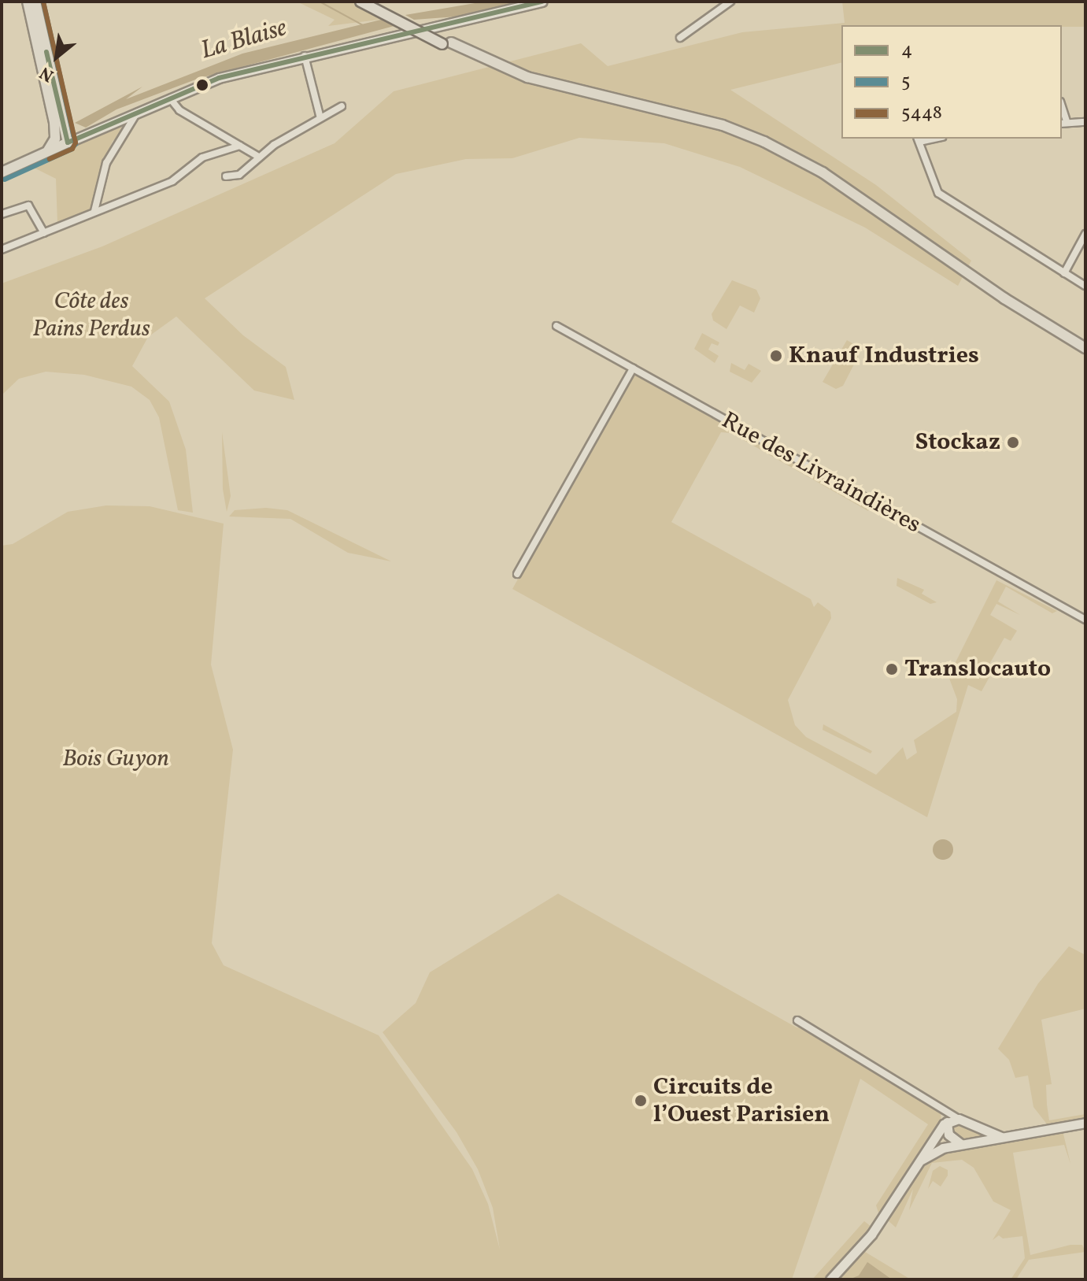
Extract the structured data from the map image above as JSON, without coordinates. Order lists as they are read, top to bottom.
{
  "streets": {
    "street": ["Rue des Livraindières"]
  },
  "water": ["La Blaise"],
  "parks": ["Côte des Pains Perdus", "Bois Guyon"],
  "places": [
    "Knauf Industries",
    "Stockaz",
    "Translocauto",
    "Circuits de l’Ouest Parisien"
  ],
  "lines": ["transit line 4", "transit line 5", "transit line 5448"],
  "legend": ["4", "5", "5448"],
  "north": "bottom left"
}
